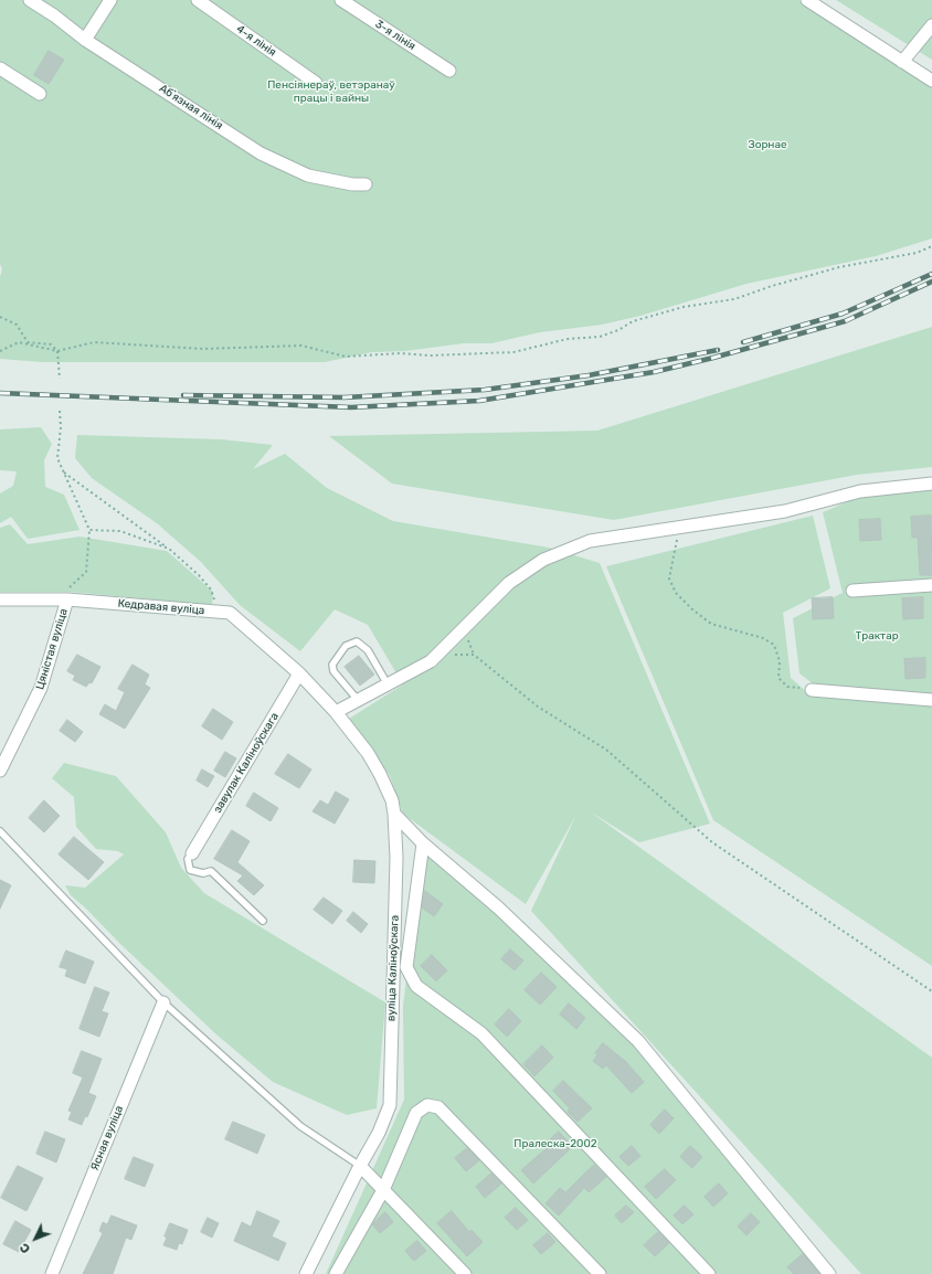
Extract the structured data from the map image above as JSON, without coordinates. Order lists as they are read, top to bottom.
{
  "streets": {
    "street": [
      "3-я лінія",
      "4-я лінія",
      "Абʼязная лінія",
      "Кедравая вуліца",
      "Цяністая вуліца",
      "завулак Каліноўскага",
      "вуліца Каліноўскага",
      "Ясная вуліца"
    ]
  },
  "crossings": [
    ["Кедравая вуліца", "Цяністая вуліца"],
    ["Кедравая вуліца", "завулак Каліноўскага"],
    ["Кедравая вуліца", "вуліца Каліноўскага"],
    ["завулак Каліноўскага", "вуліца Каліноўскага"]
  ],
  "parks": [
    "Пенсіянераў, ветэранаў працы і вайны",
    "Зорнае",
    "Трактар",
    "Пралеска-2002"
  ],
  "north": "bottom left"
}
